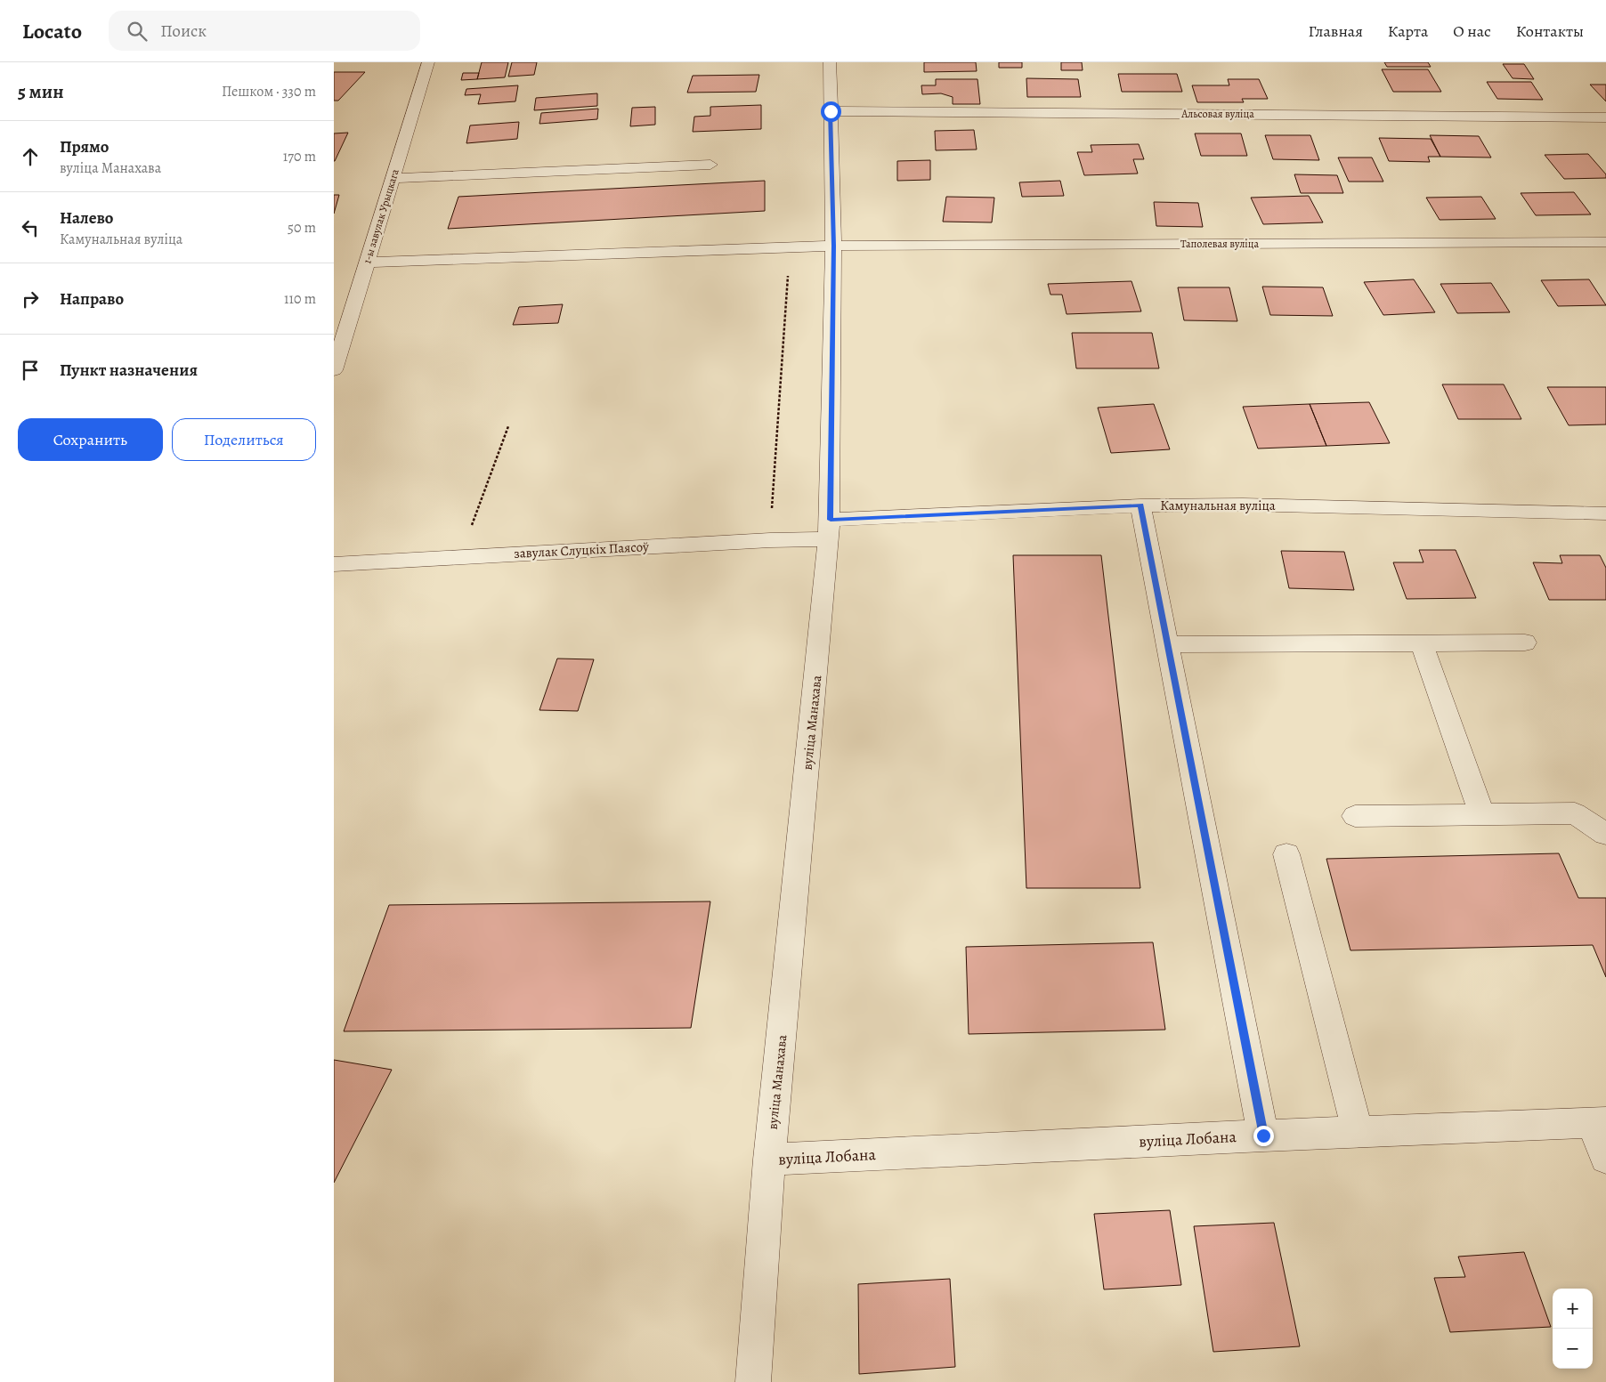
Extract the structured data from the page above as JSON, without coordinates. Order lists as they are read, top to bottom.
{
  "streets": {
    "street": [
      "Альсовая вуліца",
      "1-ы завулак Урыцкага",
      "Таполевая вуліца",
      "Камунальная вуліца",
      "завулак Слуцкіх Паясоў",
      "вуліца Манахава",
      "вуліца Лобана"
    ]
  },
  "crossings": [
    ["Альсовая вуліца", "вуліца Манахава"],
    ["1-ы завулак Урыцкага", "Таполевая вуліца"],
    ["Таполевая вуліца", "вуліца Манахава"],
    ["Камунальная вуліца", "завулак Слуцкіх Паясоў"],
    ["Камунальная вуліца", "вуліца Манахава"],
    ["завулак Слуцкіх Паясоў", "вуліца Манахава"],
    ["вуліца Манахава", "вуліца Лобана"]
  ],
  "page": {
    "header": "Locato",
    "search": "Поиск",
    "nav": [
      "Главная",
      "Карта",
      "О нас",
      "Контакты"
    ],
    "heading": ["5 мин", "Пешком · 330 m"],
    "list": [
      ["Прямо", "вуліца Манахава", "170 m"],
      ["Налево", "Камунальная вуліца", "50 m"],
      ["Направо", "110 m"],
      "Пункт назначения"
    ],
    "buttons": ["Сохранить", "Поделиться"],
    "map_buttons": ["+", "−"]
  }
}
